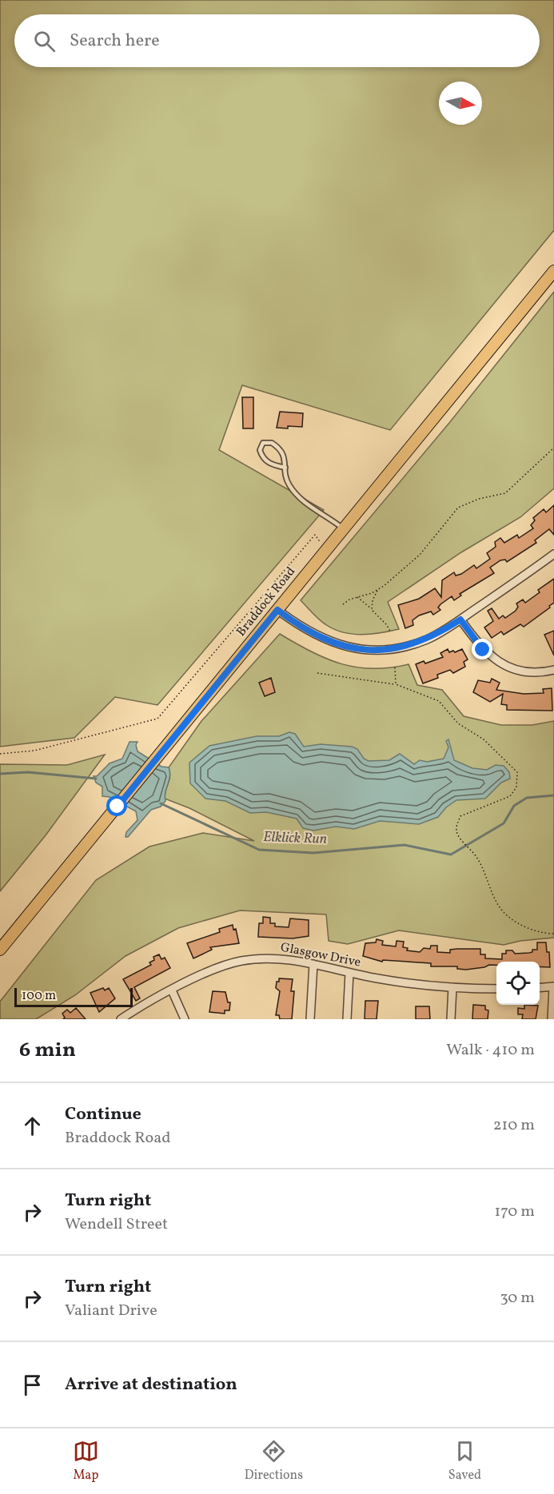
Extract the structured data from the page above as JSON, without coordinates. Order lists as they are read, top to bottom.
{
  "streets": {
    "main road": ["Braddock Road"],
    "street": ["Glasgow Drive"]
  },
  "water": ["Elklick Run"],
  "scale_bar": "100 m",
  "north": "right",
  "page": {
    "search": "Search here",
    "scale": "100 m",
    "heading": ["6 min", "Walk · 410 m"],
    "list": [
      ["Continue", "Braddock Road", "210 m"],
      ["Turn right", "Wendell Street", "170 m"],
      ["Turn right", "Valiant Drive", "30 m"],
      "Arrive at destination"
    ],
    "nav": ["Map", "Directions", "Saved"]
  }
}
